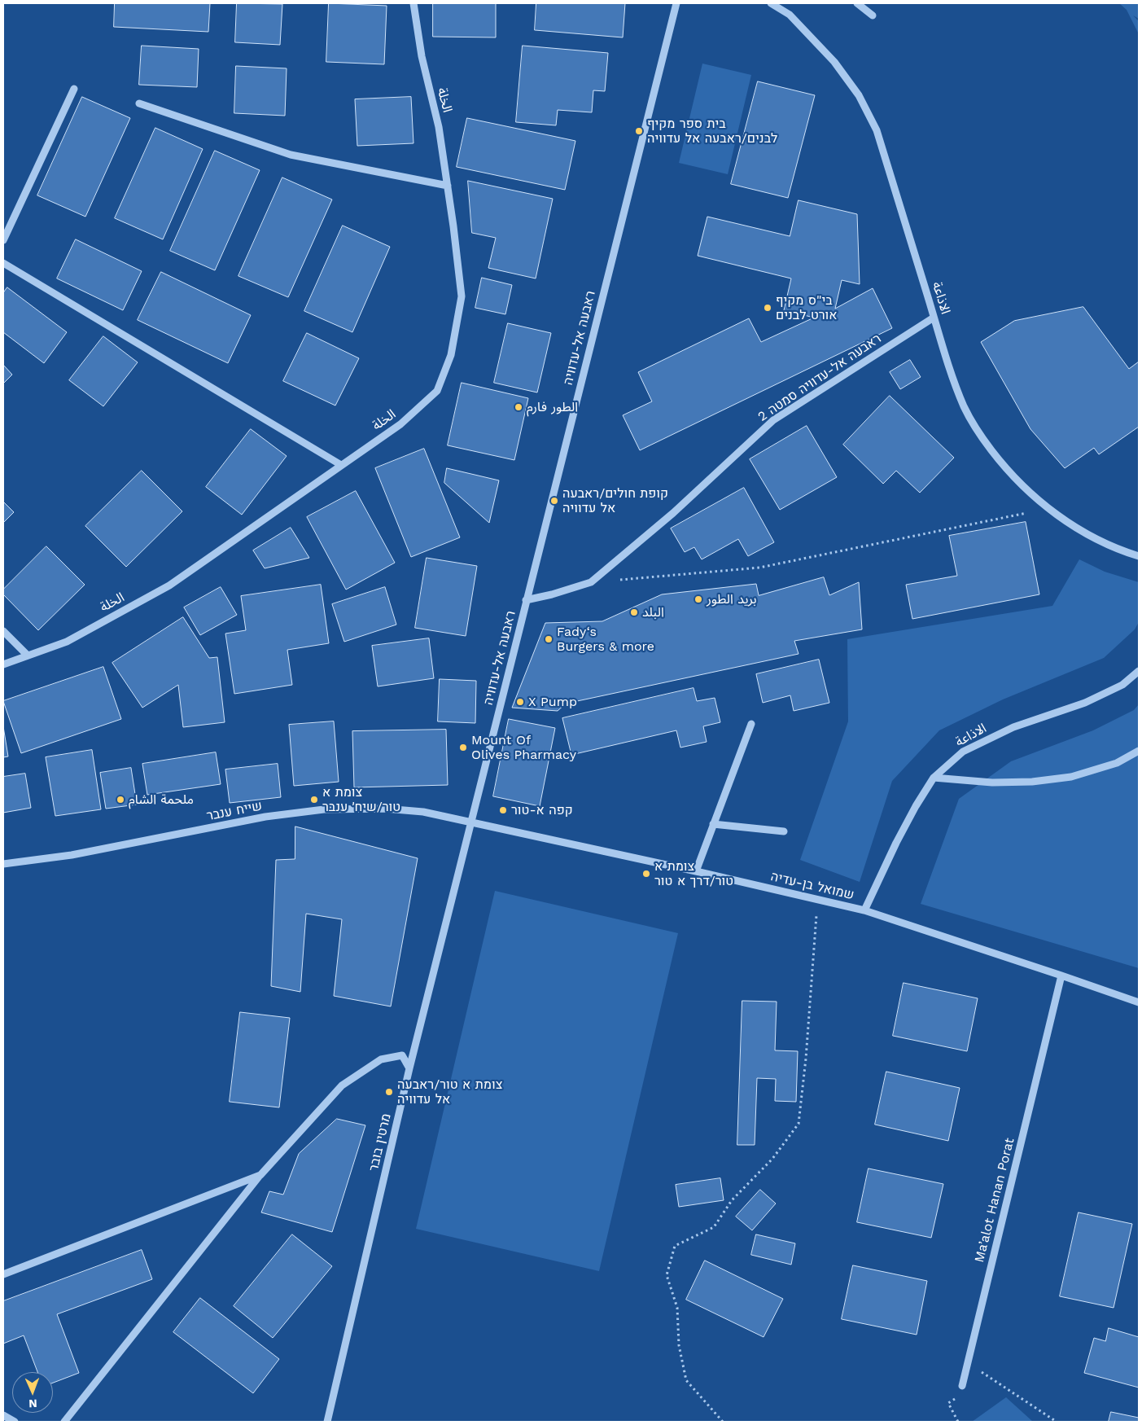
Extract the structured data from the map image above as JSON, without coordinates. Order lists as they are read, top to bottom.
{
  "streets": {
    "street": [
      "الخلة",
      "الاذاعة",
      "ראבעה אל-עדוויה",
      "ראבעה אל-עדוויה סמטה 2",
      "שייח ענבר",
      "שמואל בן-עדיה",
      "מרטין בובר",
      "Ma’alot Hanan Porat"
    ]
  },
  "crossings": [
    ["الاذاعة", "ראבעה אל-עדוויה סמטה 2"],
    ["الاذاعة", "שמואל בן-עדיה"],
    ["ראבעה אל-עדוויה", "ראבעה אל-עדוויה סמטה 2"],
    ["ראבעה אל-עדוויה", "שייח ענבר"],
    ["ראבעה אל-עדוויה", "שמואל בן-עדיה"],
    ["ראבעה אל-עדוויה", "מרטין בובר"],
    ["שייח ענבר", "שמואל בן-עדיה"],
    ["שייח ענבר", "מרטין בובר"],
    ["שמואל בן-עדיה", "מרטין בובר"],
    ["שמואל בן-עדיה", "Ma’alot Hanan Porat"]
  ],
  "places": [
    "בית ספר מקיף לבנים/ראבעה אל עדוויה",
    "בי\"ס מקיף אורט לבנים",
    "الطور فارم",
    "קופת חולים/ראבעה אל עדוויה",
    "بريد الطور",
    "البلد",
    "Fady‘s Burgers & more",
    "X Pump",
    "Mount Of Olives Pharmacy",
    "ملحمة الشام",
    "צומת א טור/שיח׳ ענבר",
    "קפה א-טור",
    "צומת א טור/דרך א טור",
    "צומת א טור/ראבעה אל עדוויה"
  ],
  "north": "bottom"
}
